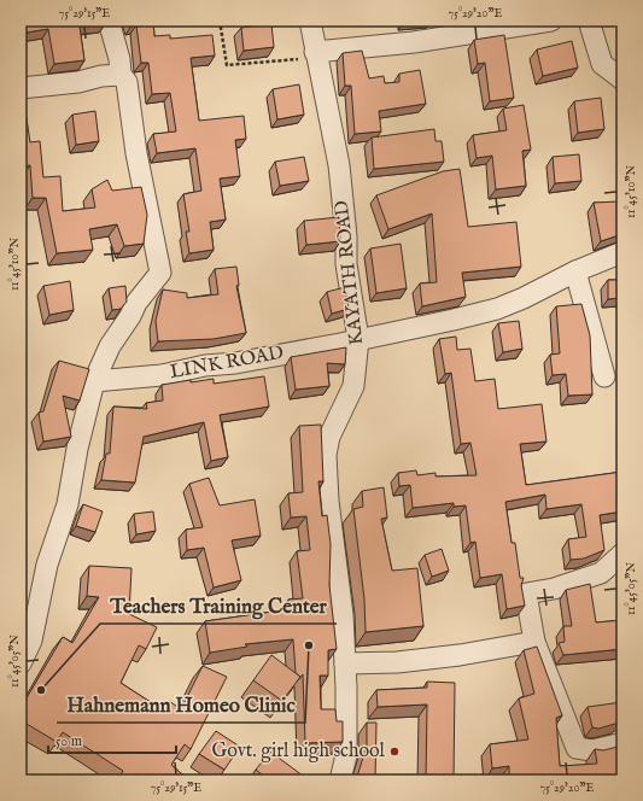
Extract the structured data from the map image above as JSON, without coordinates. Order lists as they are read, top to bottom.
{
  "streets": {
    "street": ["KAYATH ROAD", "LINK ROAD"]
  },
  "crossings": [
    ["KAYATH ROAD", "LINK ROAD"]
  ],
  "places": ["Hahnemann Homeo Clinic", "Teachers Training Center", "Govt. girl high school"],
  "scale_bar": "50 m",
  "coordinates": [
    "75°29'15\"E",
    "75°29'20\"E",
    "11°45'10\"N",
    "11°45'05\"N"
  ]
}
